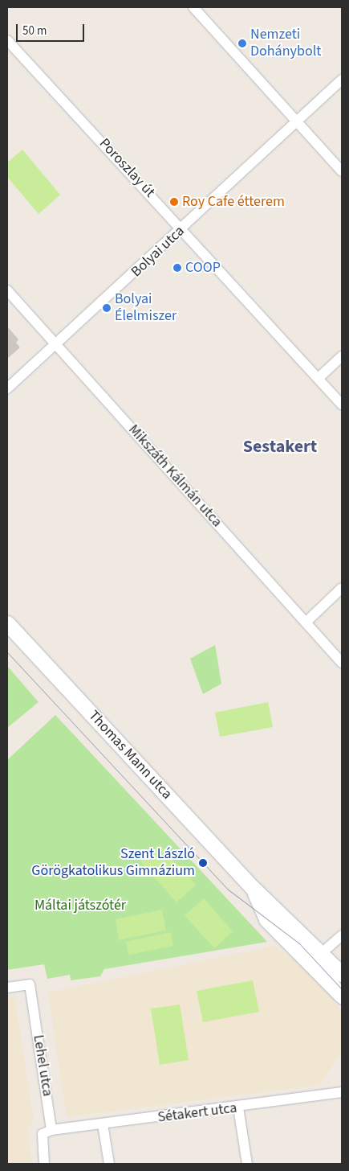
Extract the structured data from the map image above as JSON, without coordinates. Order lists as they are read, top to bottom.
{
  "streets": {
    "street": [
      "Poroszlay út",
      "Bolyai utca",
      "Mikszáth Kálmán utca",
      "Thomas Mann utca",
      "Lehel utca",
      "Sétakert utca"
    ]
  },
  "crossings": [
    ["Poroszlay út", "Bolyai utca"],
    ["Bolyai utca", "Mikszáth Kálmán utca"],
    ["Lehel utca", "Sétakert utca"]
  ],
  "districts": ["Sestakert"],
  "parks": ["Máltai játszótér"],
  "places": [
    "Nemzeti Dohánybolt",
    "Roy Cafe étterem",
    "COOP",
    "Bolyai Élelmiszer",
    "Szent László Görögkatolikus Gimnázium"
  ],
  "scale_bar": "50 m"
}
